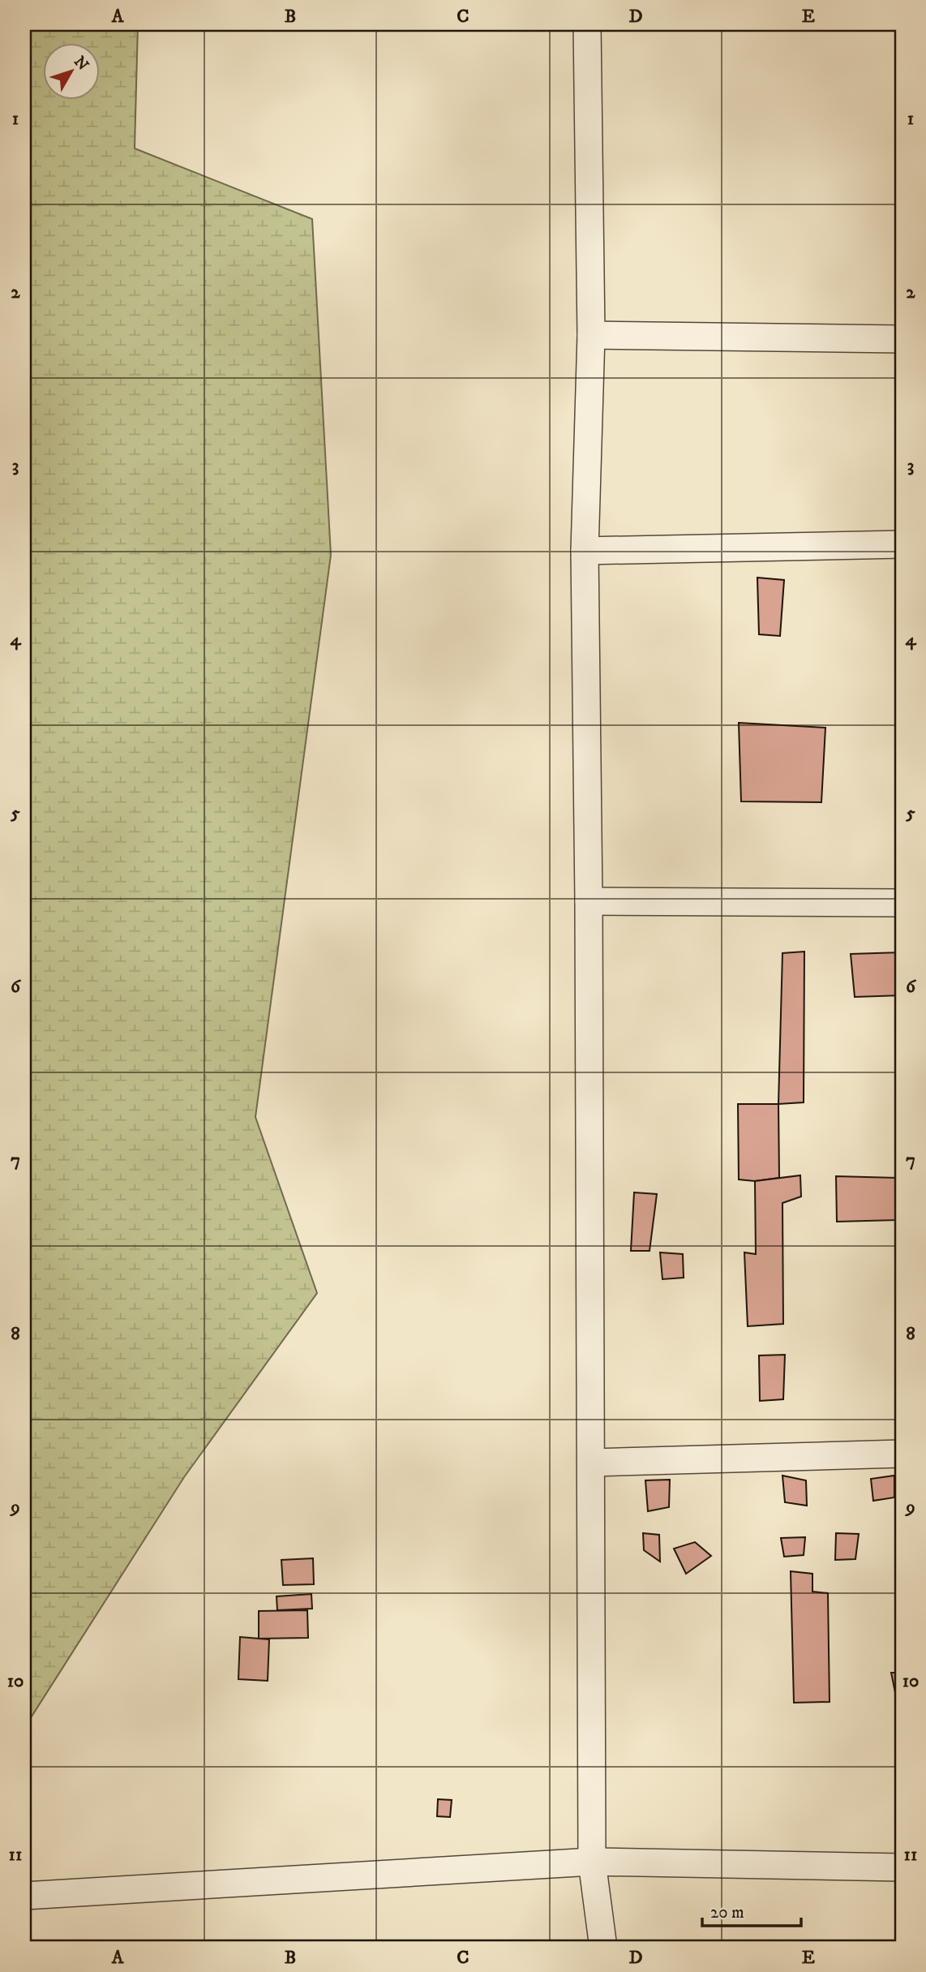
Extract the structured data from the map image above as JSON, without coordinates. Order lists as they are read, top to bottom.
{
  "scale_bar": "20 m",
  "north": "top right",
  "grid": {
    "columns": [
      "A",
      "B",
      "C",
      "D",
      "E"
    ],
    "rows": [
      "1",
      "2",
      "3",
      "4",
      "5",
      "6",
      "7",
      "8",
      "9",
      "10",
      "11"
    ]
  }
}
